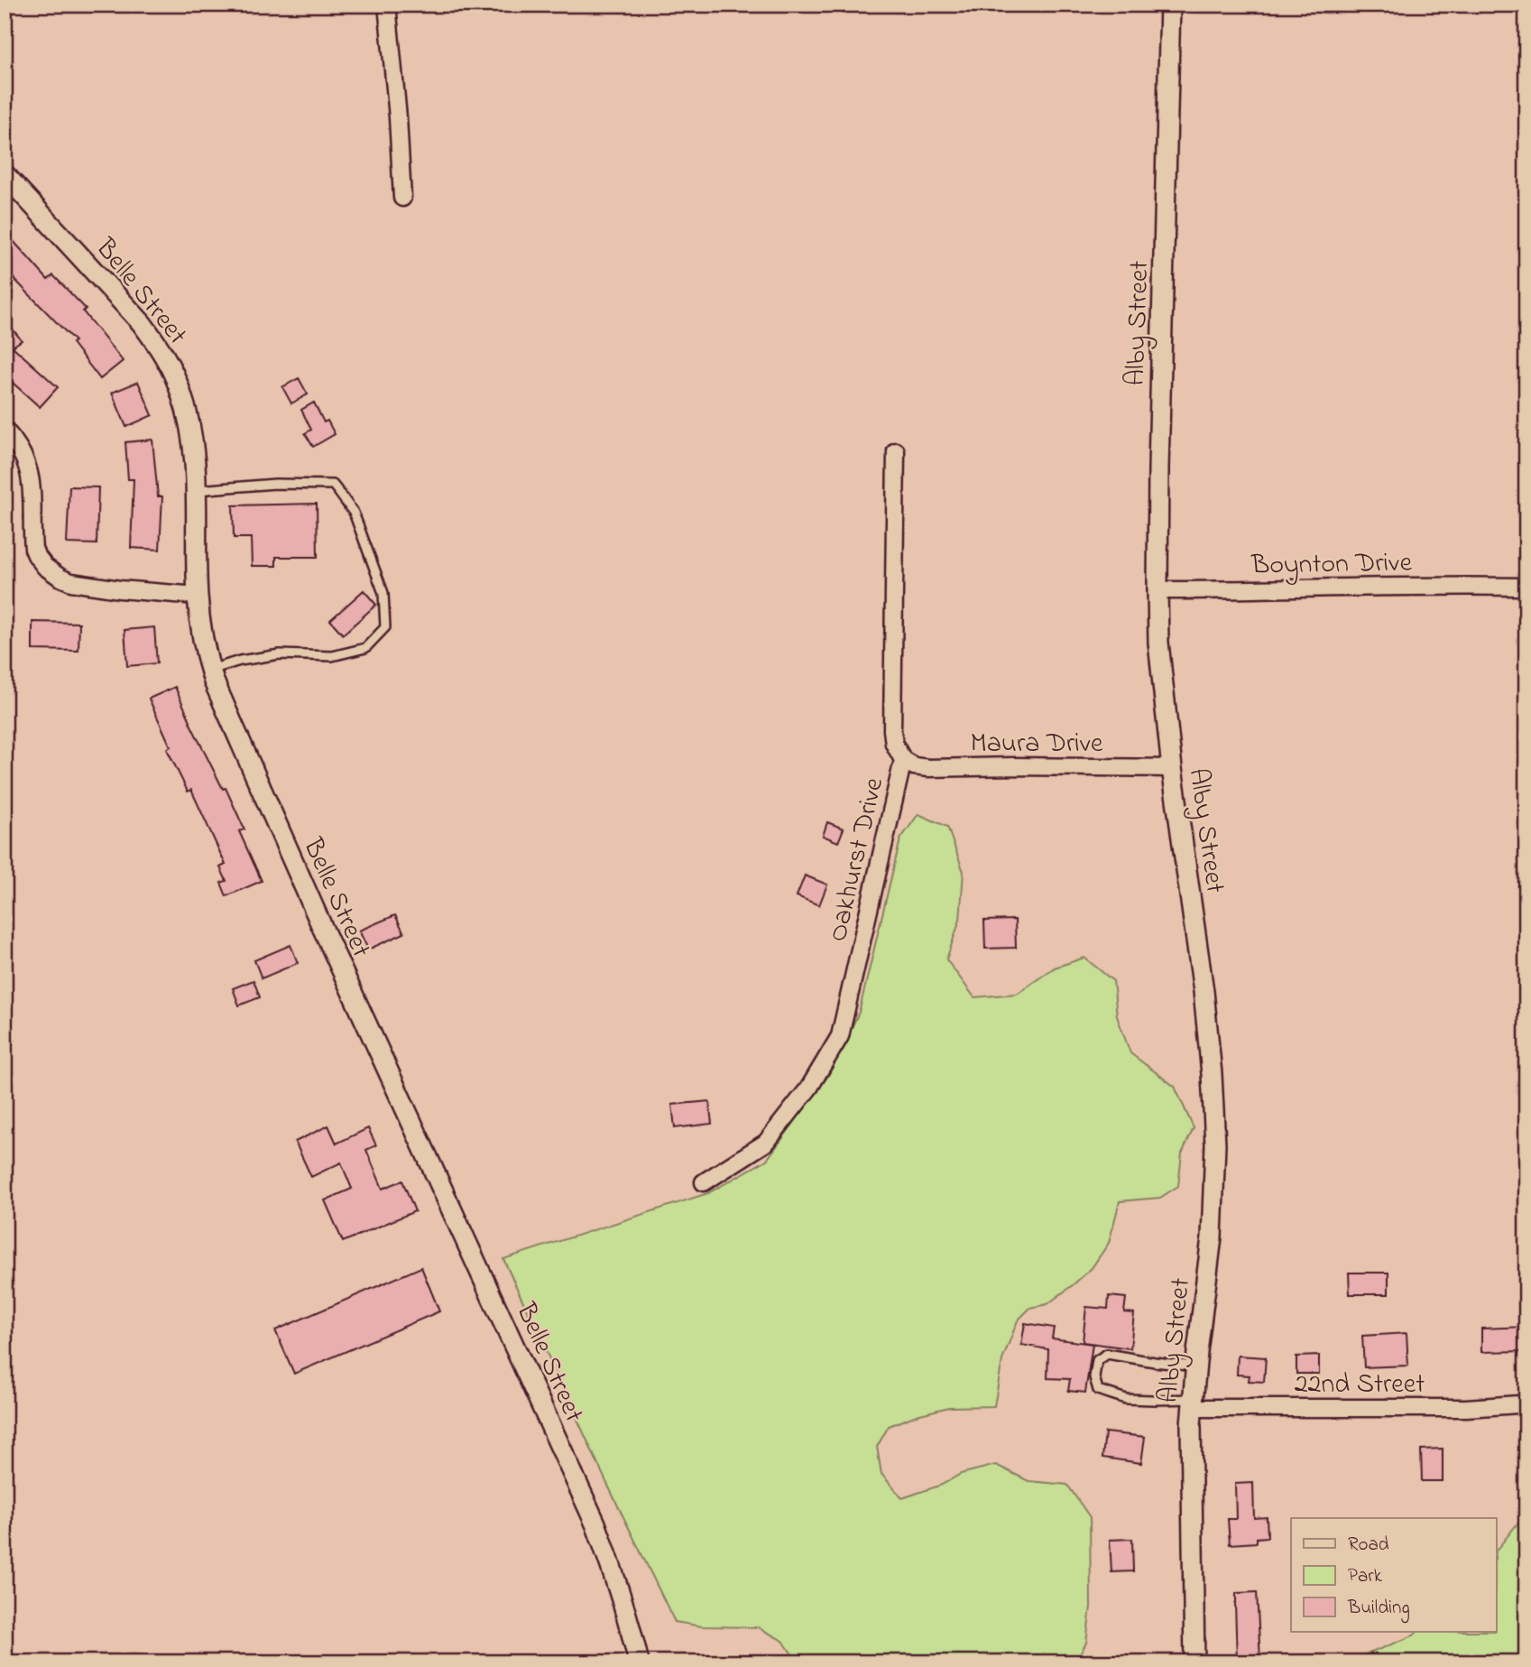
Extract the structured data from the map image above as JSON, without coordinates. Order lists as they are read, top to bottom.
{
  "streets": {
    "street": [
      "Belle Street",
      "Alby Street",
      "Boynton Drive",
      "Maura Drive",
      "Oakhurst Drive",
      "22nd Street"
    ]
  },
  "crossings": [
    ["Alby Street", "Boynton Drive"],
    ["Alby Street", "Maura Drive"],
    ["Alby Street", "22nd Street"],
    ["Maura Drive", "Oakhurst Drive"]
  ],
  "legend": ["Road", "Park", "Building"]
}
